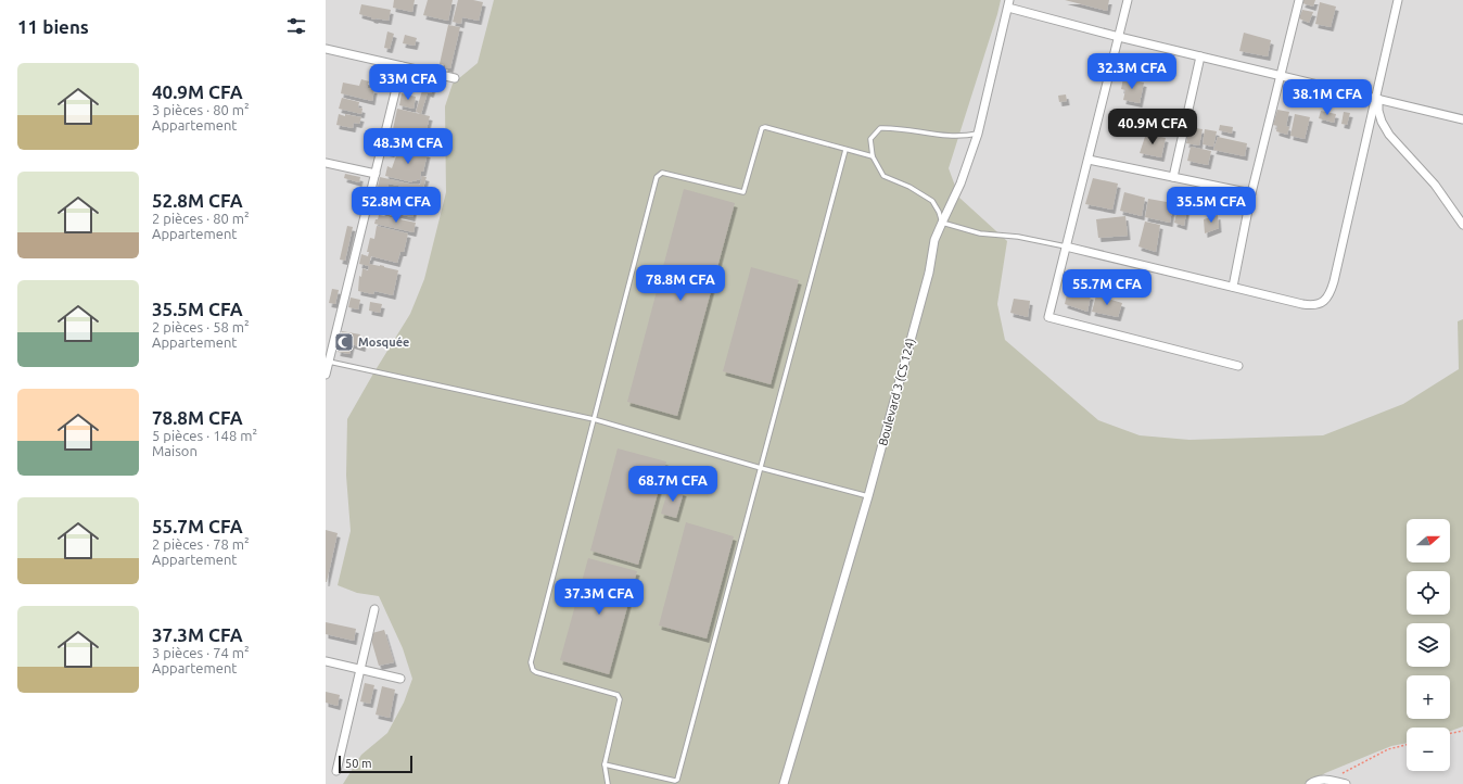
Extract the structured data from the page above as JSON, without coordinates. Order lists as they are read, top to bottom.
{
  "streets": {
    "street": ["Boulevard 3 (CS 124)"]
  },
  "places": {
    "mosque": ["Mosquée"]
  },
  "scale_bar": "50 m",
  "north": "right",
  "page": {
    "heading": "11 biens",
    "list": [
      {
        "name": "40.9M CFA",
        "note": "3 pièces · 80 m² · Appartement"
      },
      {
        "name": "52.8M CFA",
        "note": "2 pièces · 80 m² · Appartement"
      },
      {
        "name": "35.5M CFA",
        "note": "2 pièces · 58 m² · Appartement"
      },
      {
        "name": "78.8M CFA",
        "note": "5 pièces · 148 m² · Maison"
      },
      {
        "name": "55.7M CFA",
        "note": "2 pièces · 78 m² · Appartement"
      },
      {
        "name": "37.3M CFA",
        "note": "3 pièces · 74 m² · Appartement"
      }
    ],
    "price": [
      "32.3M CFA",
      "33M CFA",
      "38.1M CFA",
      "40.9M CFA",
      "48.3M CFA",
      "52.8M CFA",
      "35.5M CFA",
      "78.8M CFA",
      "55.7M CFA",
      "68.7M CFA",
      "37.3M CFA"
    ],
    "map_buttons": ["+", "−"],
    "scale": "50 m"
  }
}
